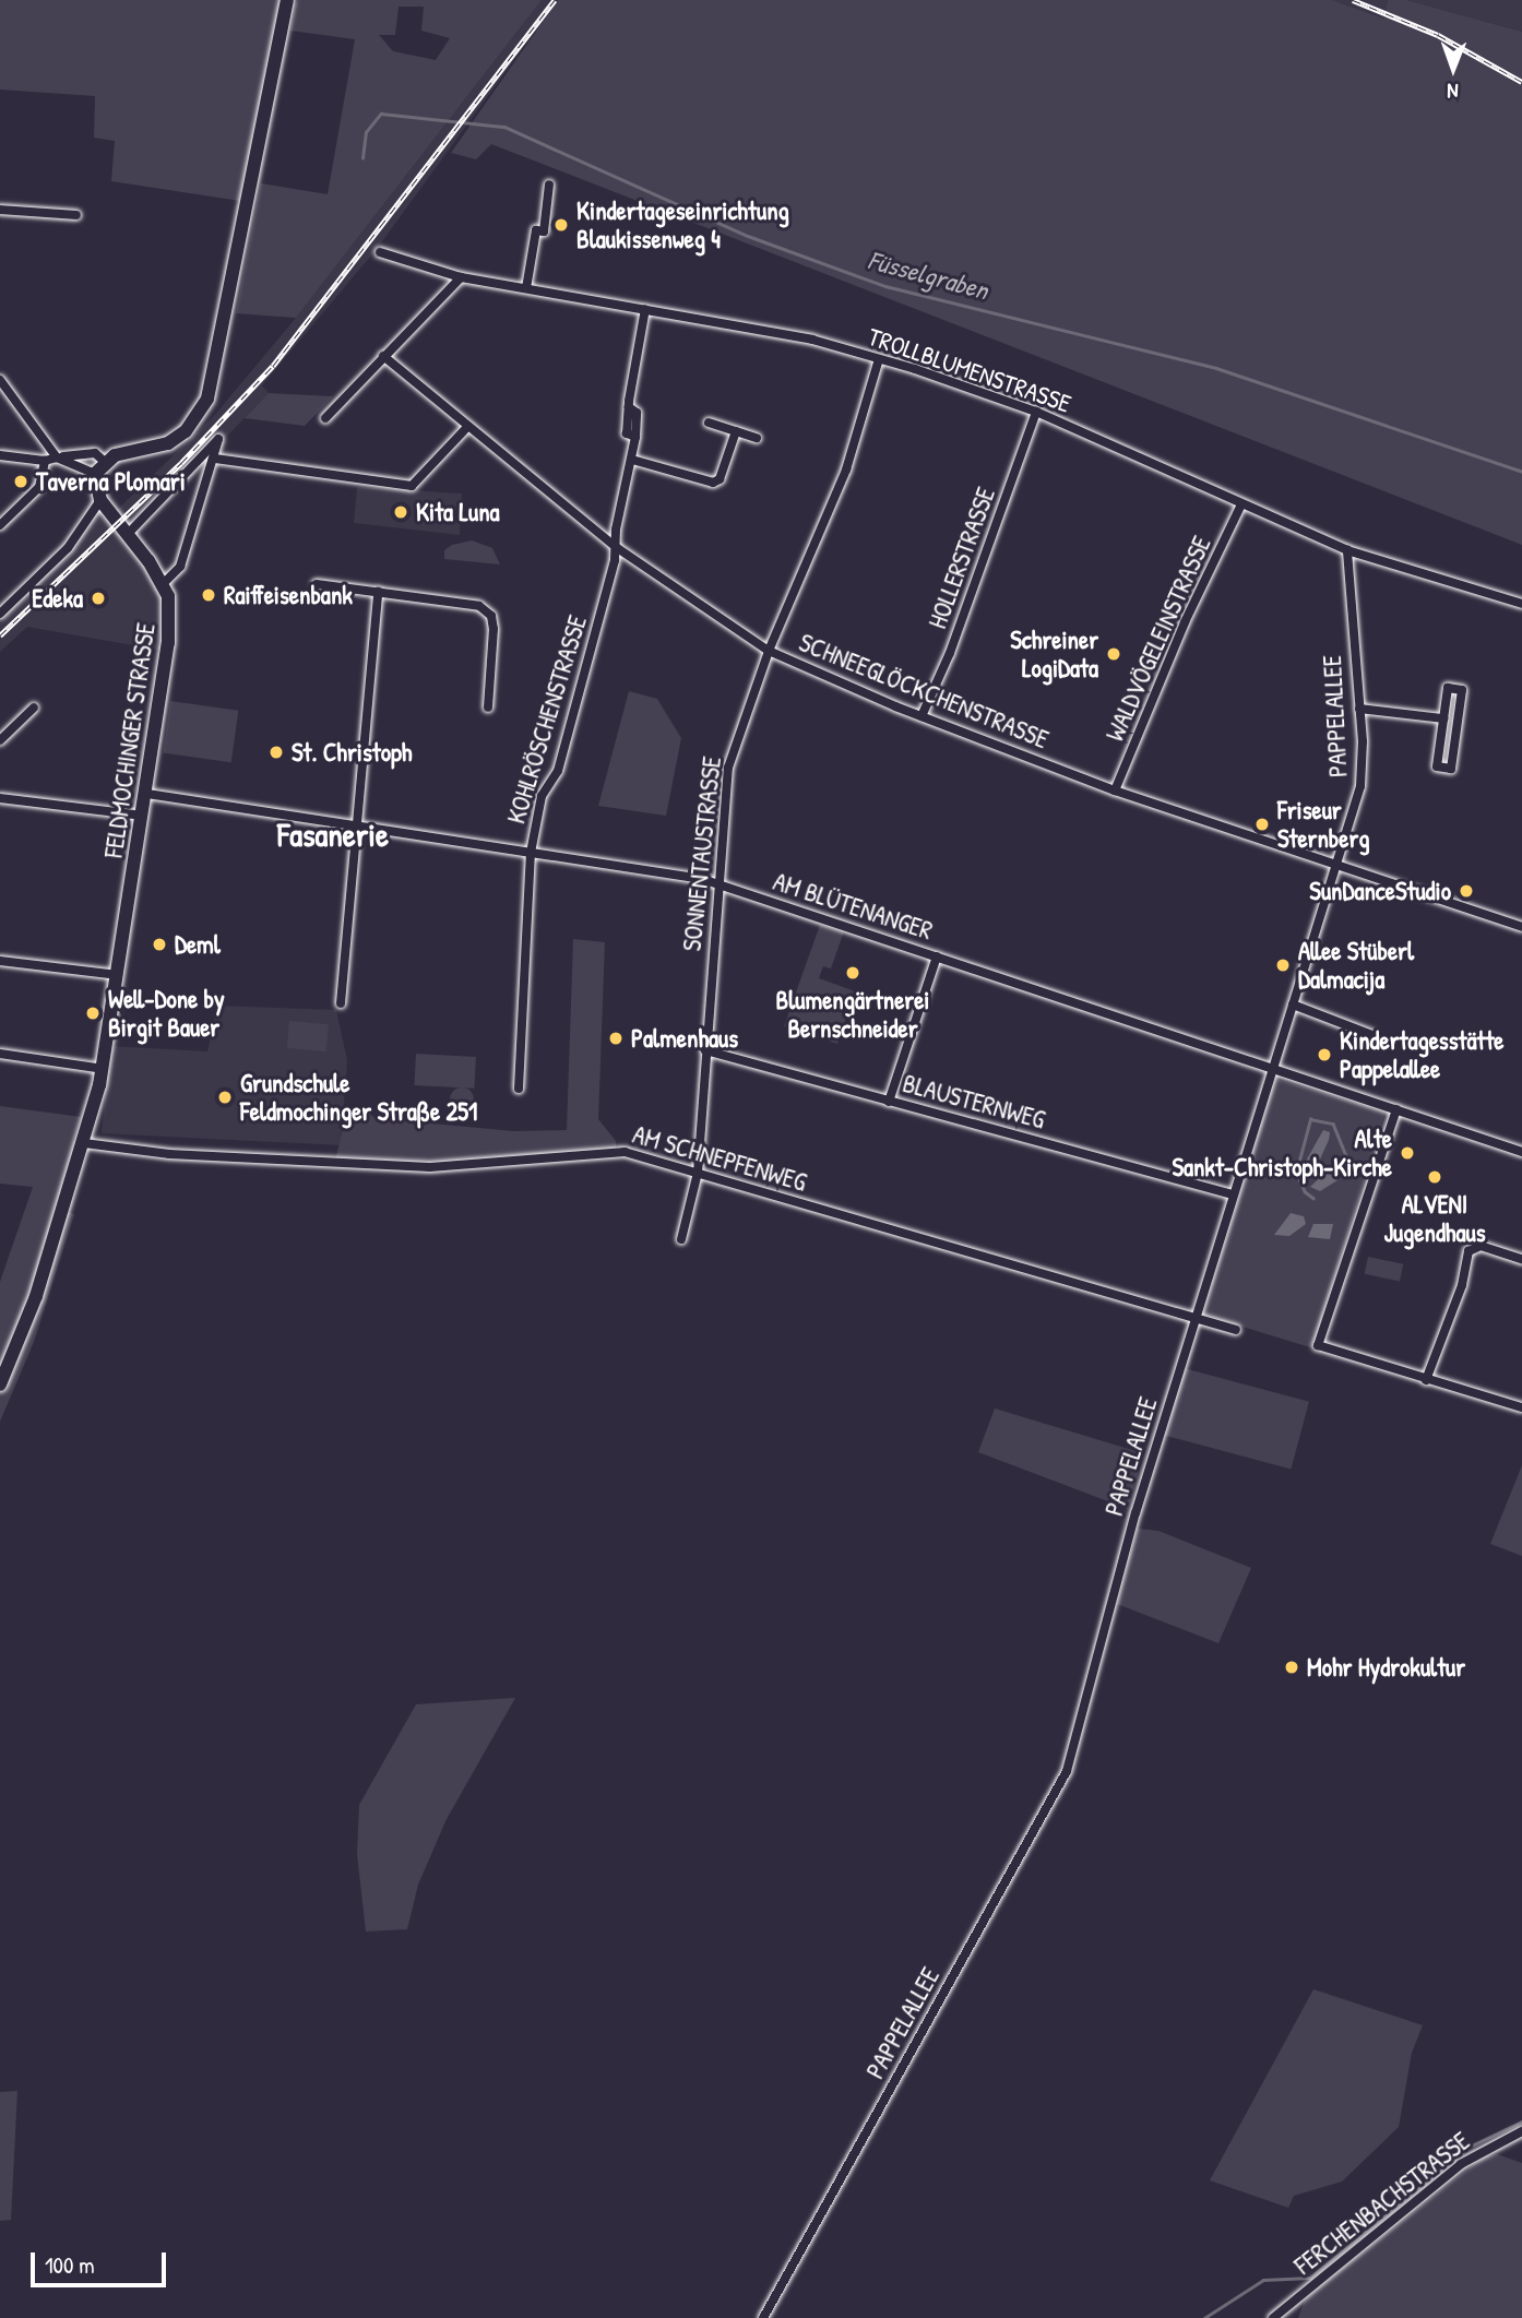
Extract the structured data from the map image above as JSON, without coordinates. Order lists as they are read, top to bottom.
{
  "streets": {
    "main road": ["FELDMOCHINGER STRASSE"],
    "street": [
      "TROLLBLUMENSTRASSE",
      "HOLLERSTRASSE",
      "WALDVÖGELEINSTRASSE",
      "SCHNEEGLÖCKCHENSTRASSE",
      "PAPPELALLEE",
      "KOHLRÖSCHENSTRASSE",
      "SONNENTAUSTRASSE",
      "AM BLÜTENANGER",
      "BLAUSTERNWEG",
      "AM SCHNEPFENWEG",
      "FERCHENBACHSTRASSE"
    ]
  },
  "crossings": [
    ["TROLLBLUMENSTRASSE", "HOLLERSTRASSE"],
    ["TROLLBLUMENSTRASSE", "WALDVÖGELEINSTRASSE"],
    ["TROLLBLUMENSTRASSE", "PAPPELALLEE"],
    ["TROLLBLUMENSTRASSE", "KOHLRÖSCHENSTRASSE"],
    ["TROLLBLUMENSTRASSE", "SONNENTAUSTRASSE"],
    ["HOLLERSTRASSE", "SCHNEEGLÖCKCHENSTRASSE"],
    ["WALDVÖGELEINSTRASSE", "SCHNEEGLÖCKCHENSTRASSE"],
    ["SCHNEEGLÖCKCHENSTRASSE", "PAPPELALLEE"],
    ["SCHNEEGLÖCKCHENSTRASSE", "KOHLRÖSCHENSTRASSE"],
    ["SCHNEEGLÖCKCHENSTRASSE", "SONNENTAUSTRASSE"],
    ["PAPPELALLEE", "AM BLÜTENANGER"],
    ["PAPPELALLEE", "BLAUSTERNWEG"],
    ["PAPPELALLEE", "AM SCHNEPFENWEG"],
    ["KOHLRÖSCHENSTRASSE", "AM BLÜTENANGER"],
    ["FELDMOCHINGER STRASSE", "AM BLÜTENANGER"],
    ["FELDMOCHINGER STRASSE", "AM SCHNEPFENWEG"],
    ["SONNENTAUSTRASSE", "AM BLÜTENANGER"],
    ["SONNENTAUSTRASSE", "BLAUSTERNWEG"],
    ["SONNENTAUSTRASSE", "AM SCHNEPFENWEG"]
  ],
  "districts": ["Fasanerie"],
  "water": ["Füsselgraben"],
  "places": [
    "Kindertageseinrichtung Blaukissenweg 4",
    "Taverna Plomari",
    "Kita Luna",
    "Raiffeisenbank",
    "Edeka",
    "Schreiner LogiData",
    "St. Christoph",
    "Friseur Sternberg",
    "SunDanceStudio",
    "Deml",
    "Allee Stüberl Dalmacija",
    "Blumengärtnerei Bernschneider",
    "Well-Done by Birgit Bauer",
    "Palmenhaus",
    "Kindertagesstätte Pappelallee",
    "Grundschule Feldmochinger Straße 251",
    "Alte Sankt-Christoph-Kirche",
    "ALVENI Jugendhaus",
    "Mohr Hydrokultur"
  ],
  "scale_bar": "100 m",
  "north": "bottom"
}
